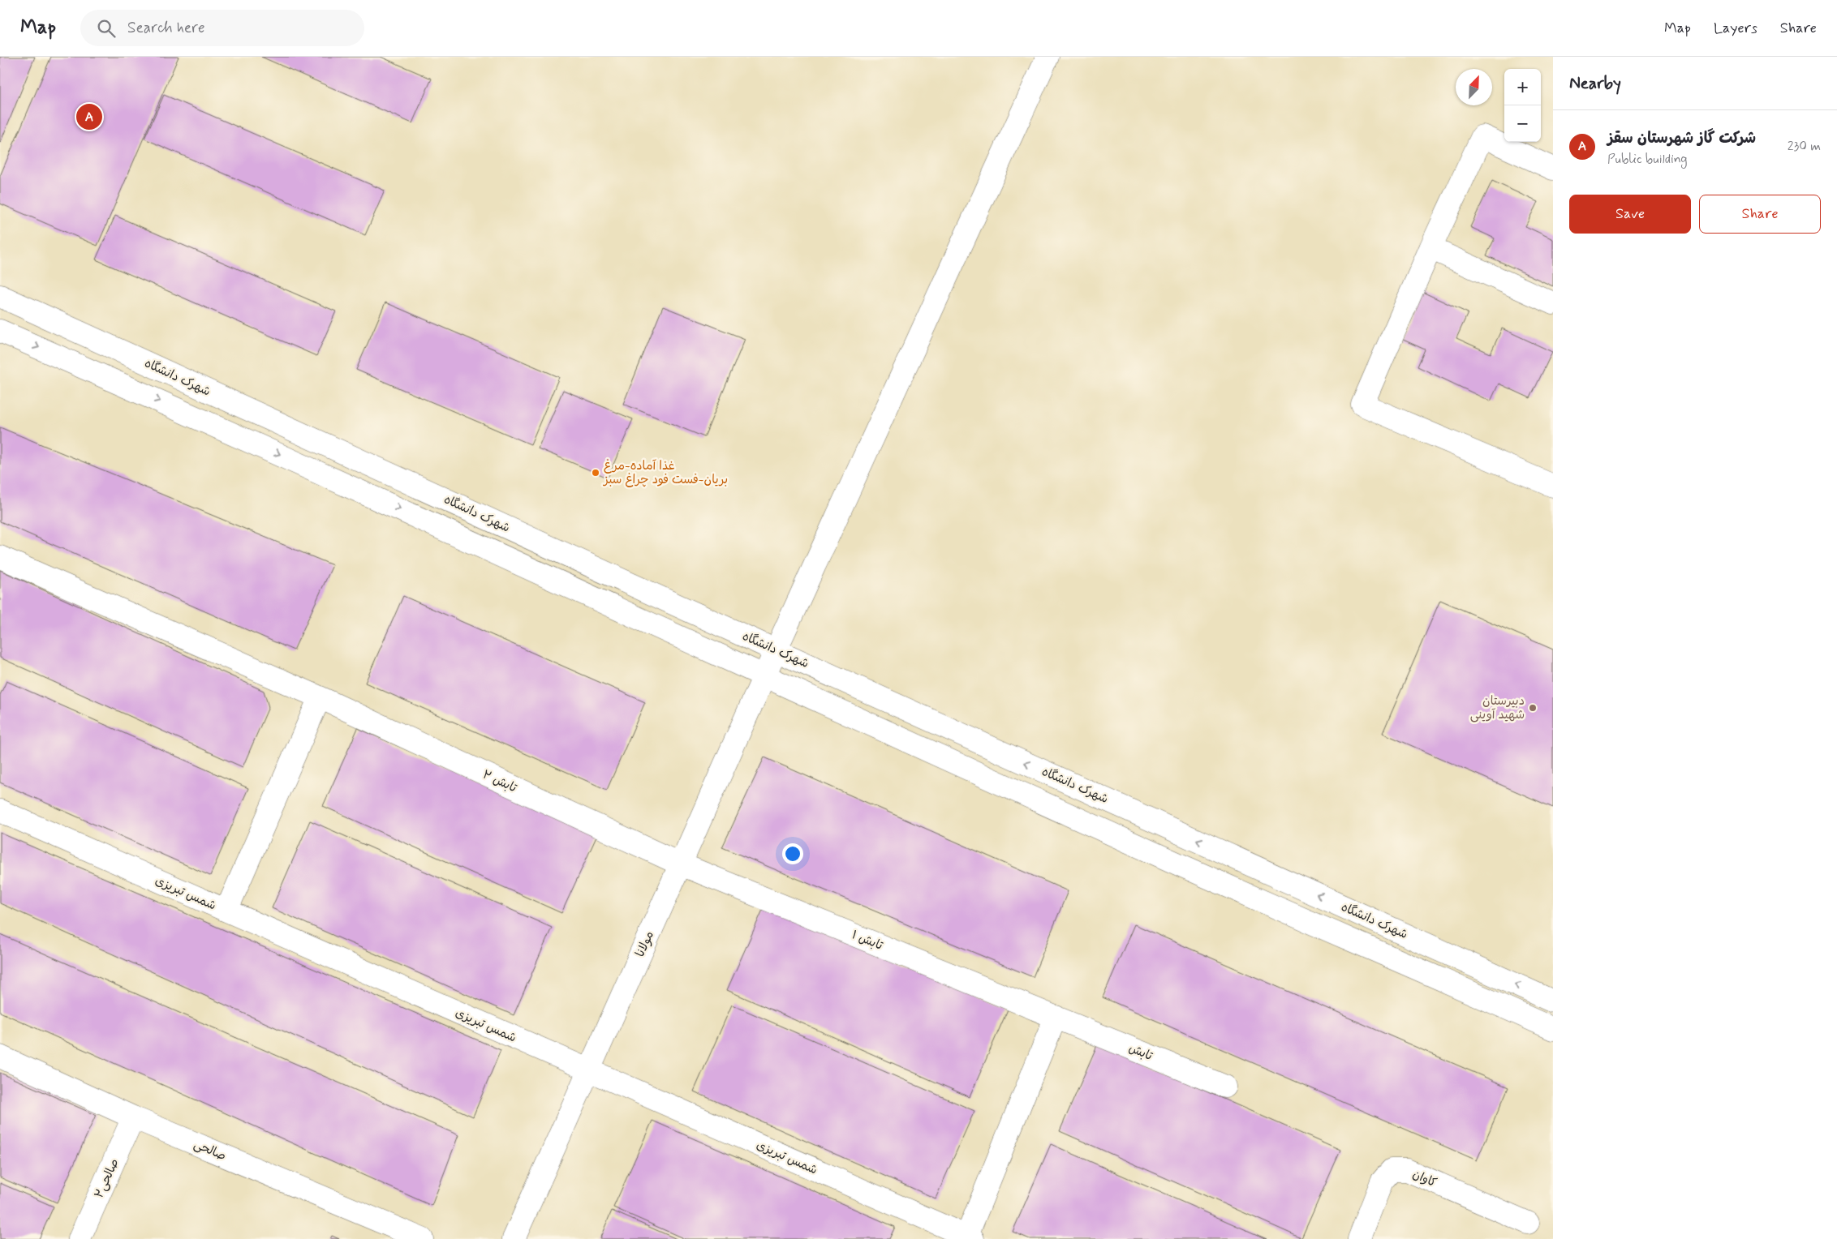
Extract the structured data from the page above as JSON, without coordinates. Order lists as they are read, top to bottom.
{
  "streets": {
    "street": [
      "شهرک دانشگاه",
      "تابش ۲",
      "شمس تبریزی",
      "تابش ۱",
      "مولانا",
      "تابش",
      "صالحی",
      "صالحی۲",
      "کاوان"
    ]
  },
  "crossings": [
    ["شهرک دانشگاه", "مولانا"],
    ["تابش ۲", "تابش ۱"],
    ["تابش ۲", "مولانا"],
    ["شمس تبریزی", "مولانا"],
    ["تابش ۱", "مولانا"],
    ["تابش ۱", "تابش"],
    ["صالحی", "صالحی۲"]
  ],
  "places": ["غذا آماده-مرغ بریان-فست فود چراغ سبز", "دبیرستان شهید آوینی"],
  "north": "top right",
  "page": {
    "header": "Map",
    "search": "Search here",
    "nav": ["Map", "Layers", "Share"],
    "heading": "Nearby",
    "map_buttons": ["+", "−"],
    "pins": "A",
    "list": [
      {
        "mark": "A",
        "name": "شرکت گاز شهرستان سقز",
        "note": "Public building",
        "value": "230 m"
      }
    ],
    "buttons": ["Save", "Share"]
  }
}
